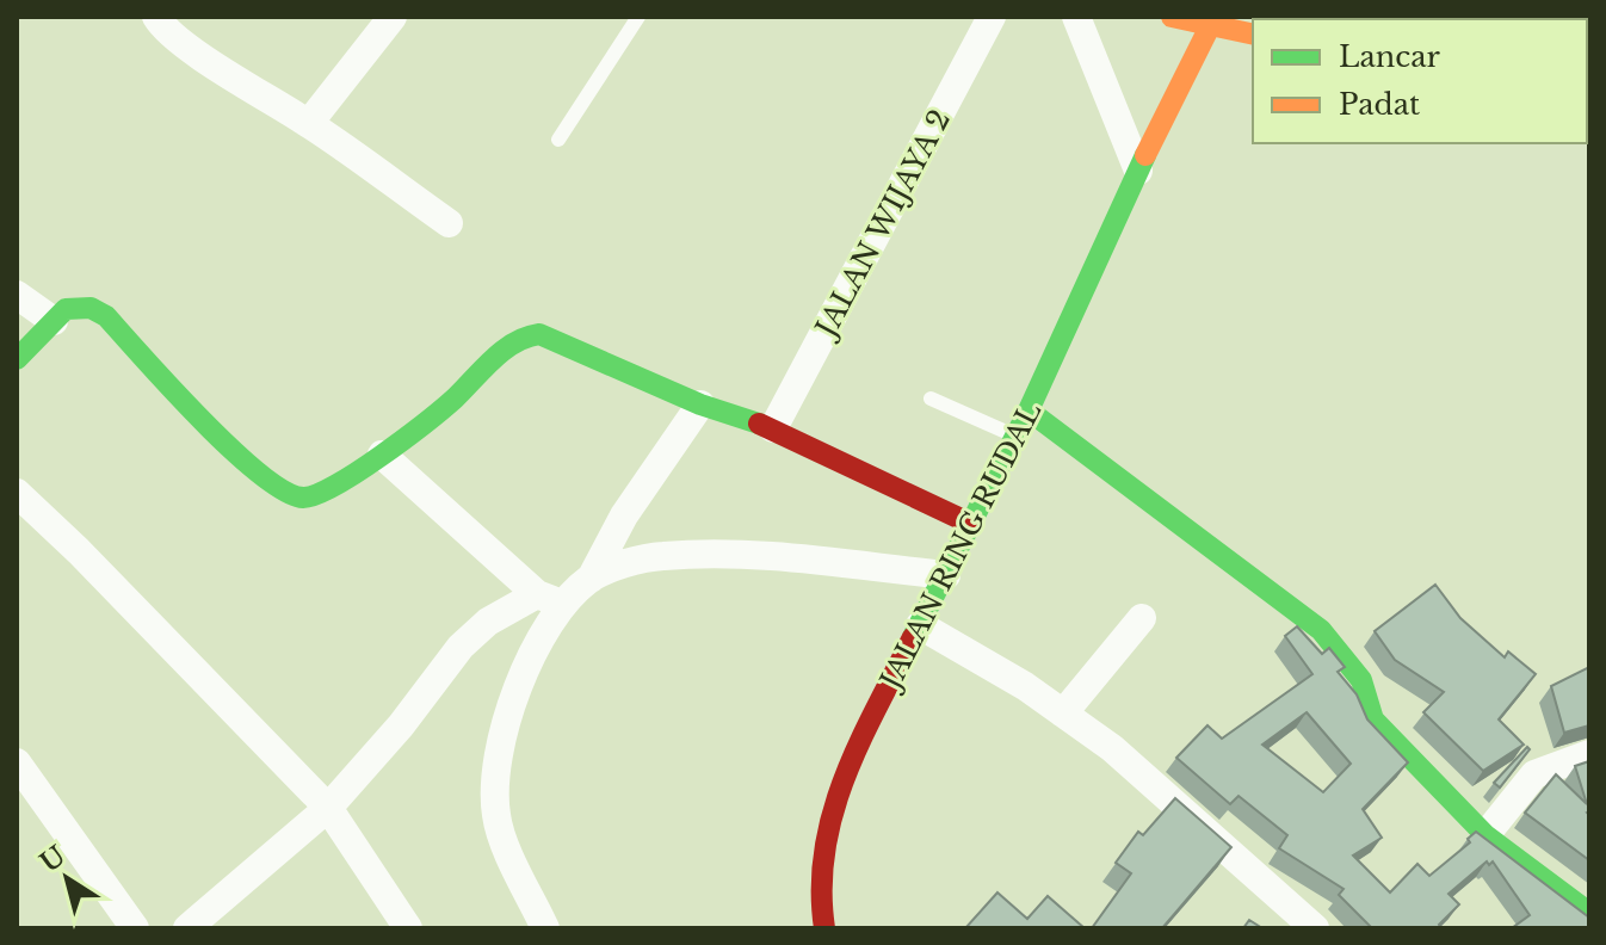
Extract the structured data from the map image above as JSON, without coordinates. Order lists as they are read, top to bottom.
{
  "streets": {
    "street": ["JALAN WIJAYA 2", "JALAN RING RUDAL"]
  },
  "legend": ["Lancar", "Padat"],
  "north": "top left"
}
